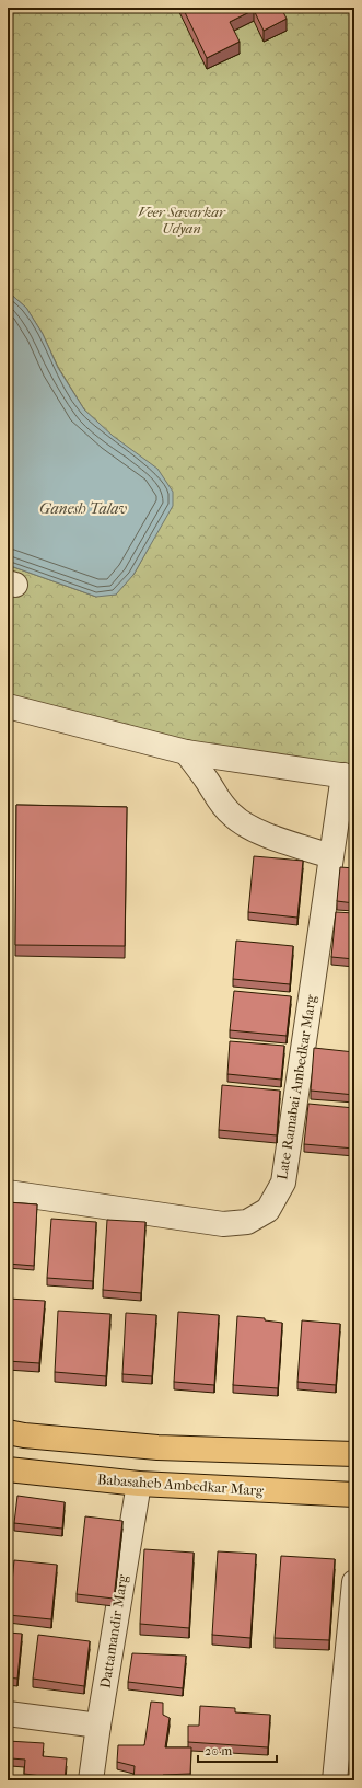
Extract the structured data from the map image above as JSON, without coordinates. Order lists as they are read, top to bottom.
{
  "streets": {
    "main road": ["Babasaheb Ambedkar Marg"],
    "street": ["Late Ramabai Ambedkar Marg", "Dattamandir Marg"]
  },
  "crossings": [
    ["Babasaheb Ambedkar Marg", "Dattamandir Marg"]
  ],
  "water": ["Ganesh Talav"],
  "parks": ["Veer Savarkar Udyan"],
  "scale_bar": "20 m"
}
